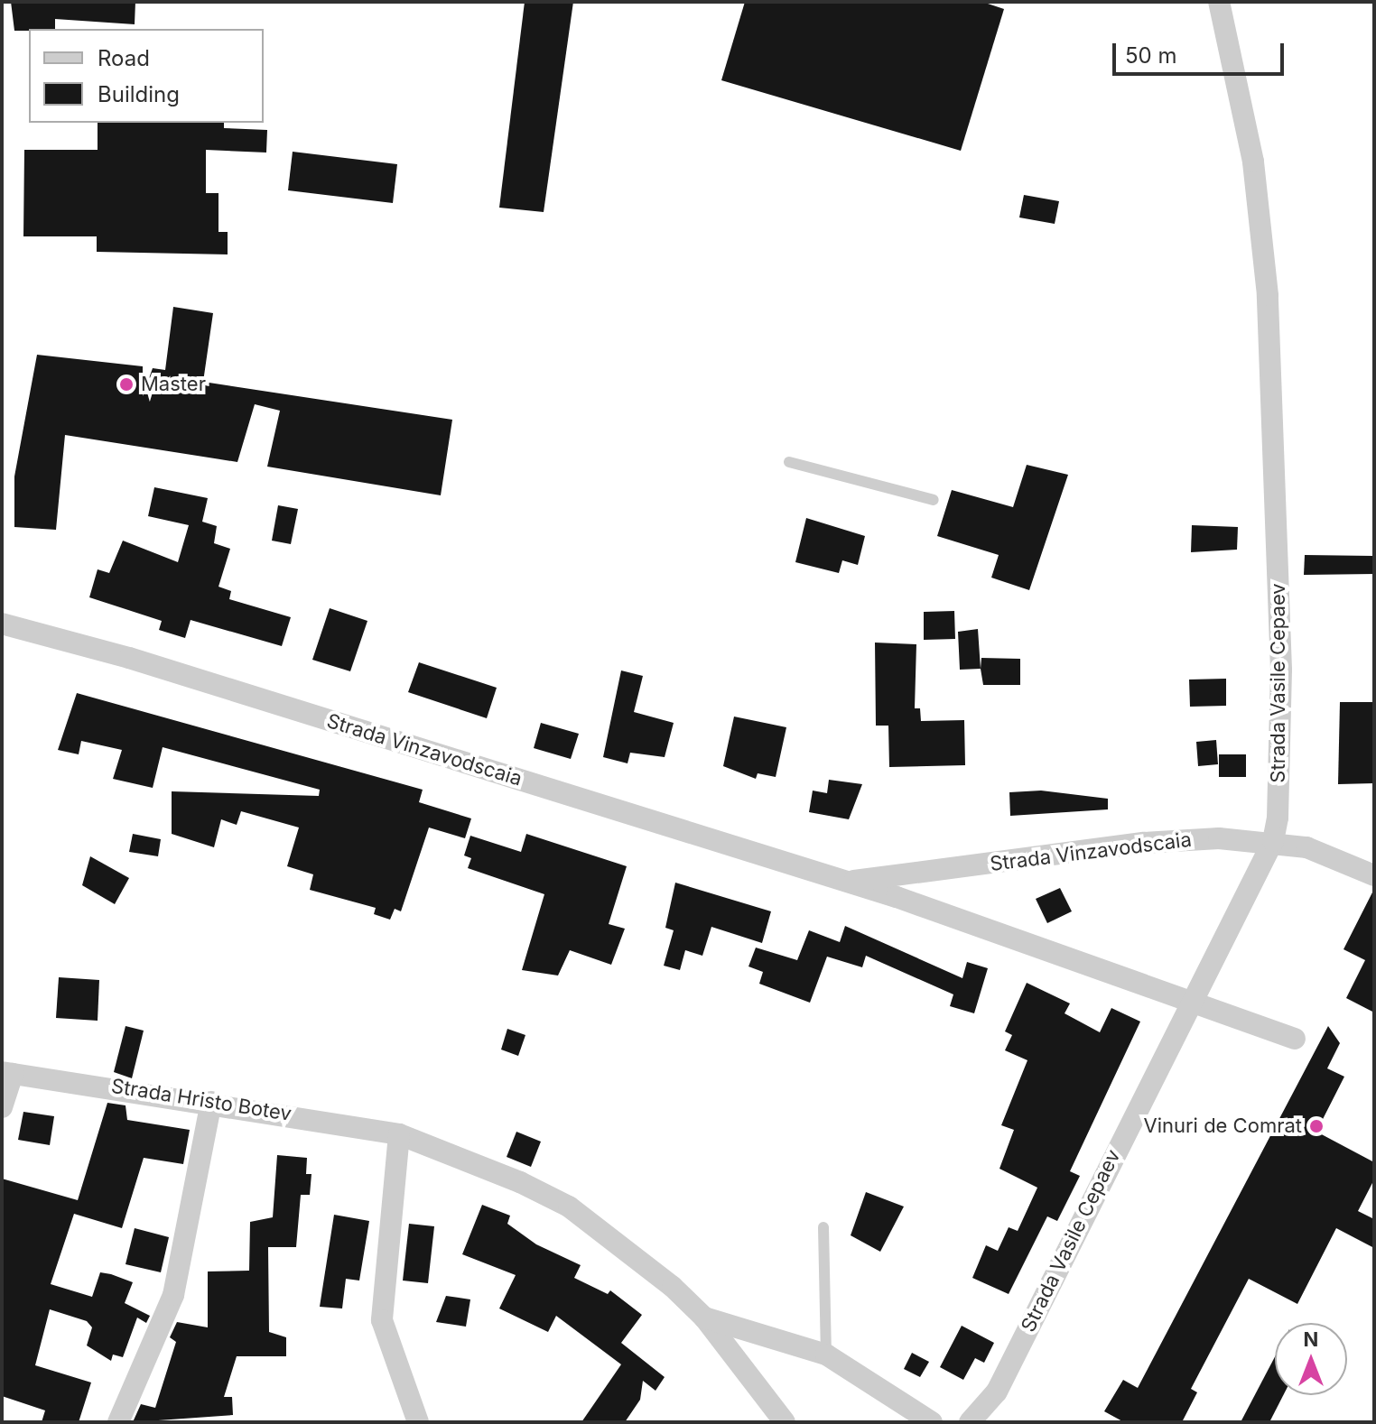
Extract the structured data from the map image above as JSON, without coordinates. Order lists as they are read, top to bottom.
{
  "streets": {
    "street": ["Strada Vasile Cepaev", "Strada Vinzavodscaia", "Strada Hristo Botev"]
  },
  "crossings": [
    ["Strada Vasile Cepaev", "Strada Vinzavodscaia"]
  ],
  "places": ["Master", "Vinuri de Comrat"],
  "legend": ["Road", "Building"],
  "scale_bar": "50 m",
  "north": "top"
}
